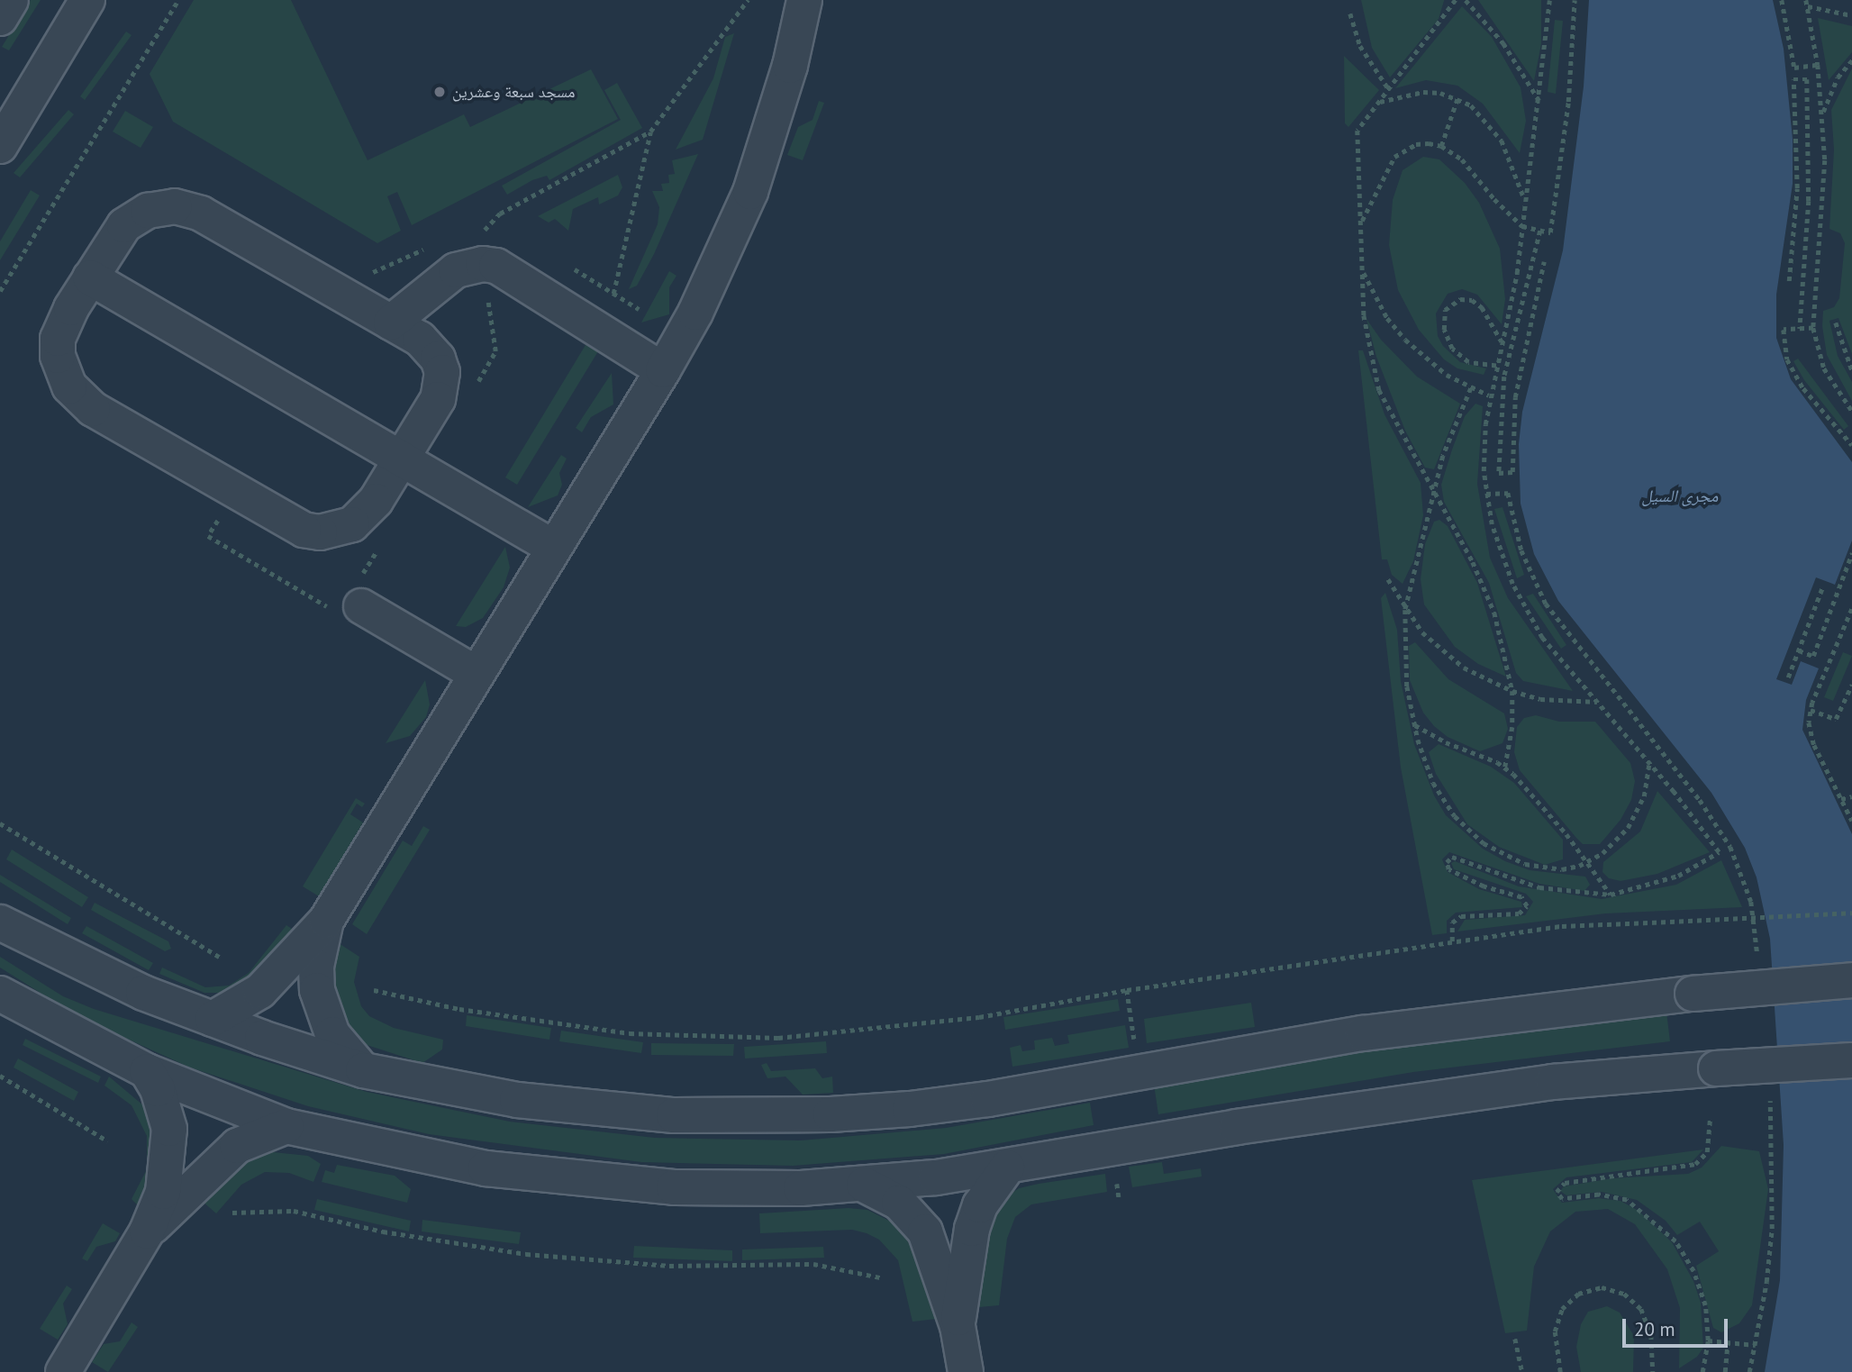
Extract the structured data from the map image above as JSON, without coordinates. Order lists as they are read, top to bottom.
{
  "water": ["مجرى السيل"],
  "places": ["مسجد سبعة وعشرين"],
  "scale_bar": "20 m"
}
